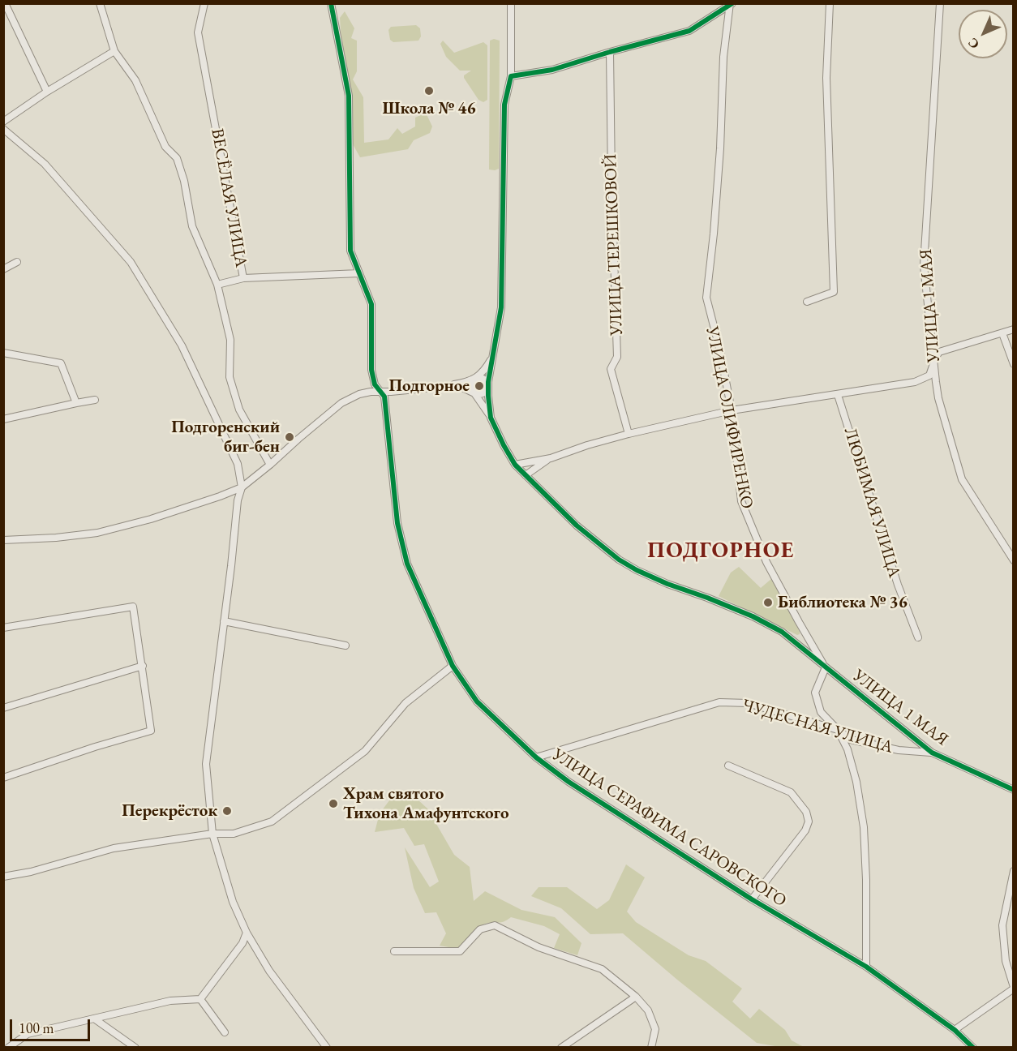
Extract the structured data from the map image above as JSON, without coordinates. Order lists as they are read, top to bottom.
{
  "streets": {
    "street": [
      "ВЕСЁЛАЯ УЛИЦА",
      "УЛИЦА ТЕРЕШКОВОЙ",
      "УЛИЦА 1 МАЯ",
      "УЛИЦА ОЛИФИРЕНКО",
      "ЛЮБИМАЯ УЛИЦА",
      "ЧУДЕСНАЯ УЛИЦА",
      "УЛИЦА СЕРАФИМА САРОВСКОГО"
    ]
  },
  "crossings": [
    ["ВЕСЁЛАЯ УЛИЦА", "УЛИЦА СЕРАФИМА САРОВСКОГО"],
    ["УЛИЦА 1 МАЯ", "УЛИЦА ОЛИФИРЕНКО"],
    ["УЛИЦА 1 МАЯ", "ЧУДЕСНАЯ УЛИЦА"],
    ["ЧУДЕСНАЯ УЛИЦА", "УЛИЦА СЕРАФИМА САРОВСКОГО"]
  ],
  "districts": ["ПОДГОРНОЕ"],
  "places": [
    "Школа № 46",
    "Подгорное",
    "Подгоренский биг-бен",
    "Библиотека № 36",
    "Храм святого Тихона Амафунтского",
    "Перекрёсток"
  ],
  "scale_bar": "100 m",
  "north": "bottom left"
}
